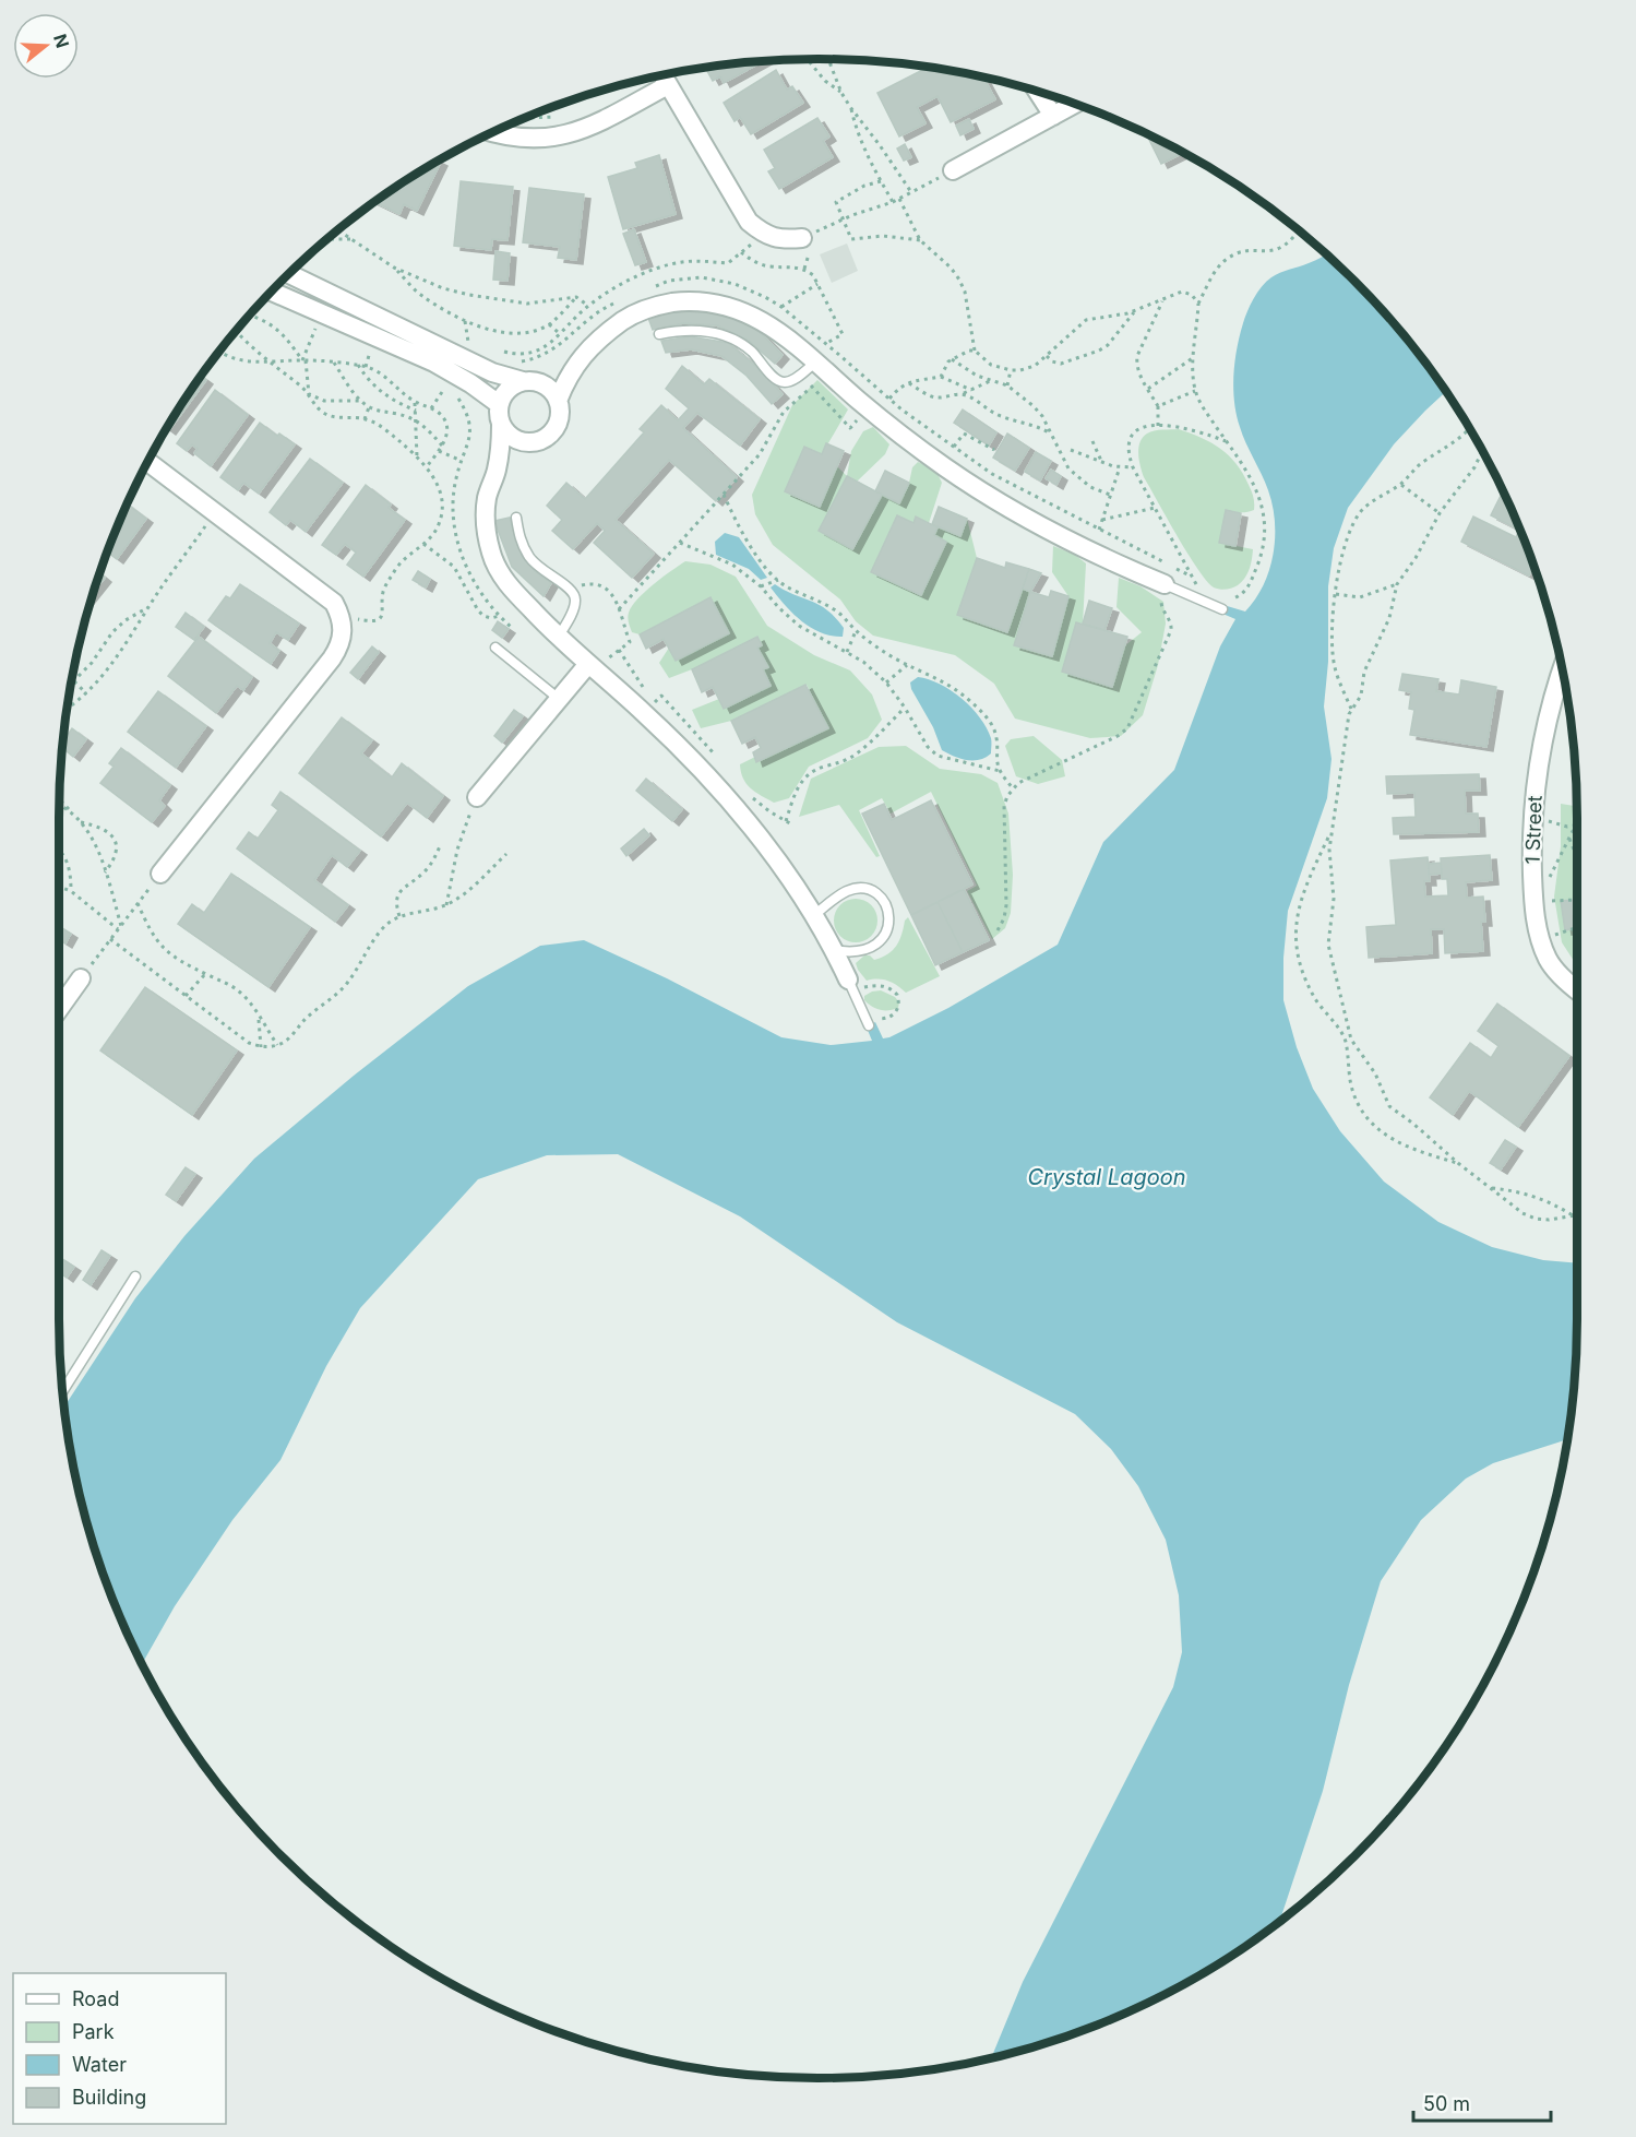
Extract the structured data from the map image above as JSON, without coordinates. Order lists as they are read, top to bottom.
{
  "streets": {
    "street": ["1 Street"]
  },
  "water": ["Crystal Lagoon"],
  "legend": [
    "Road",
    "Park",
    "Water",
    "Building"
  ],
  "scale_bar": "50 m",
  "north": "right"
}
